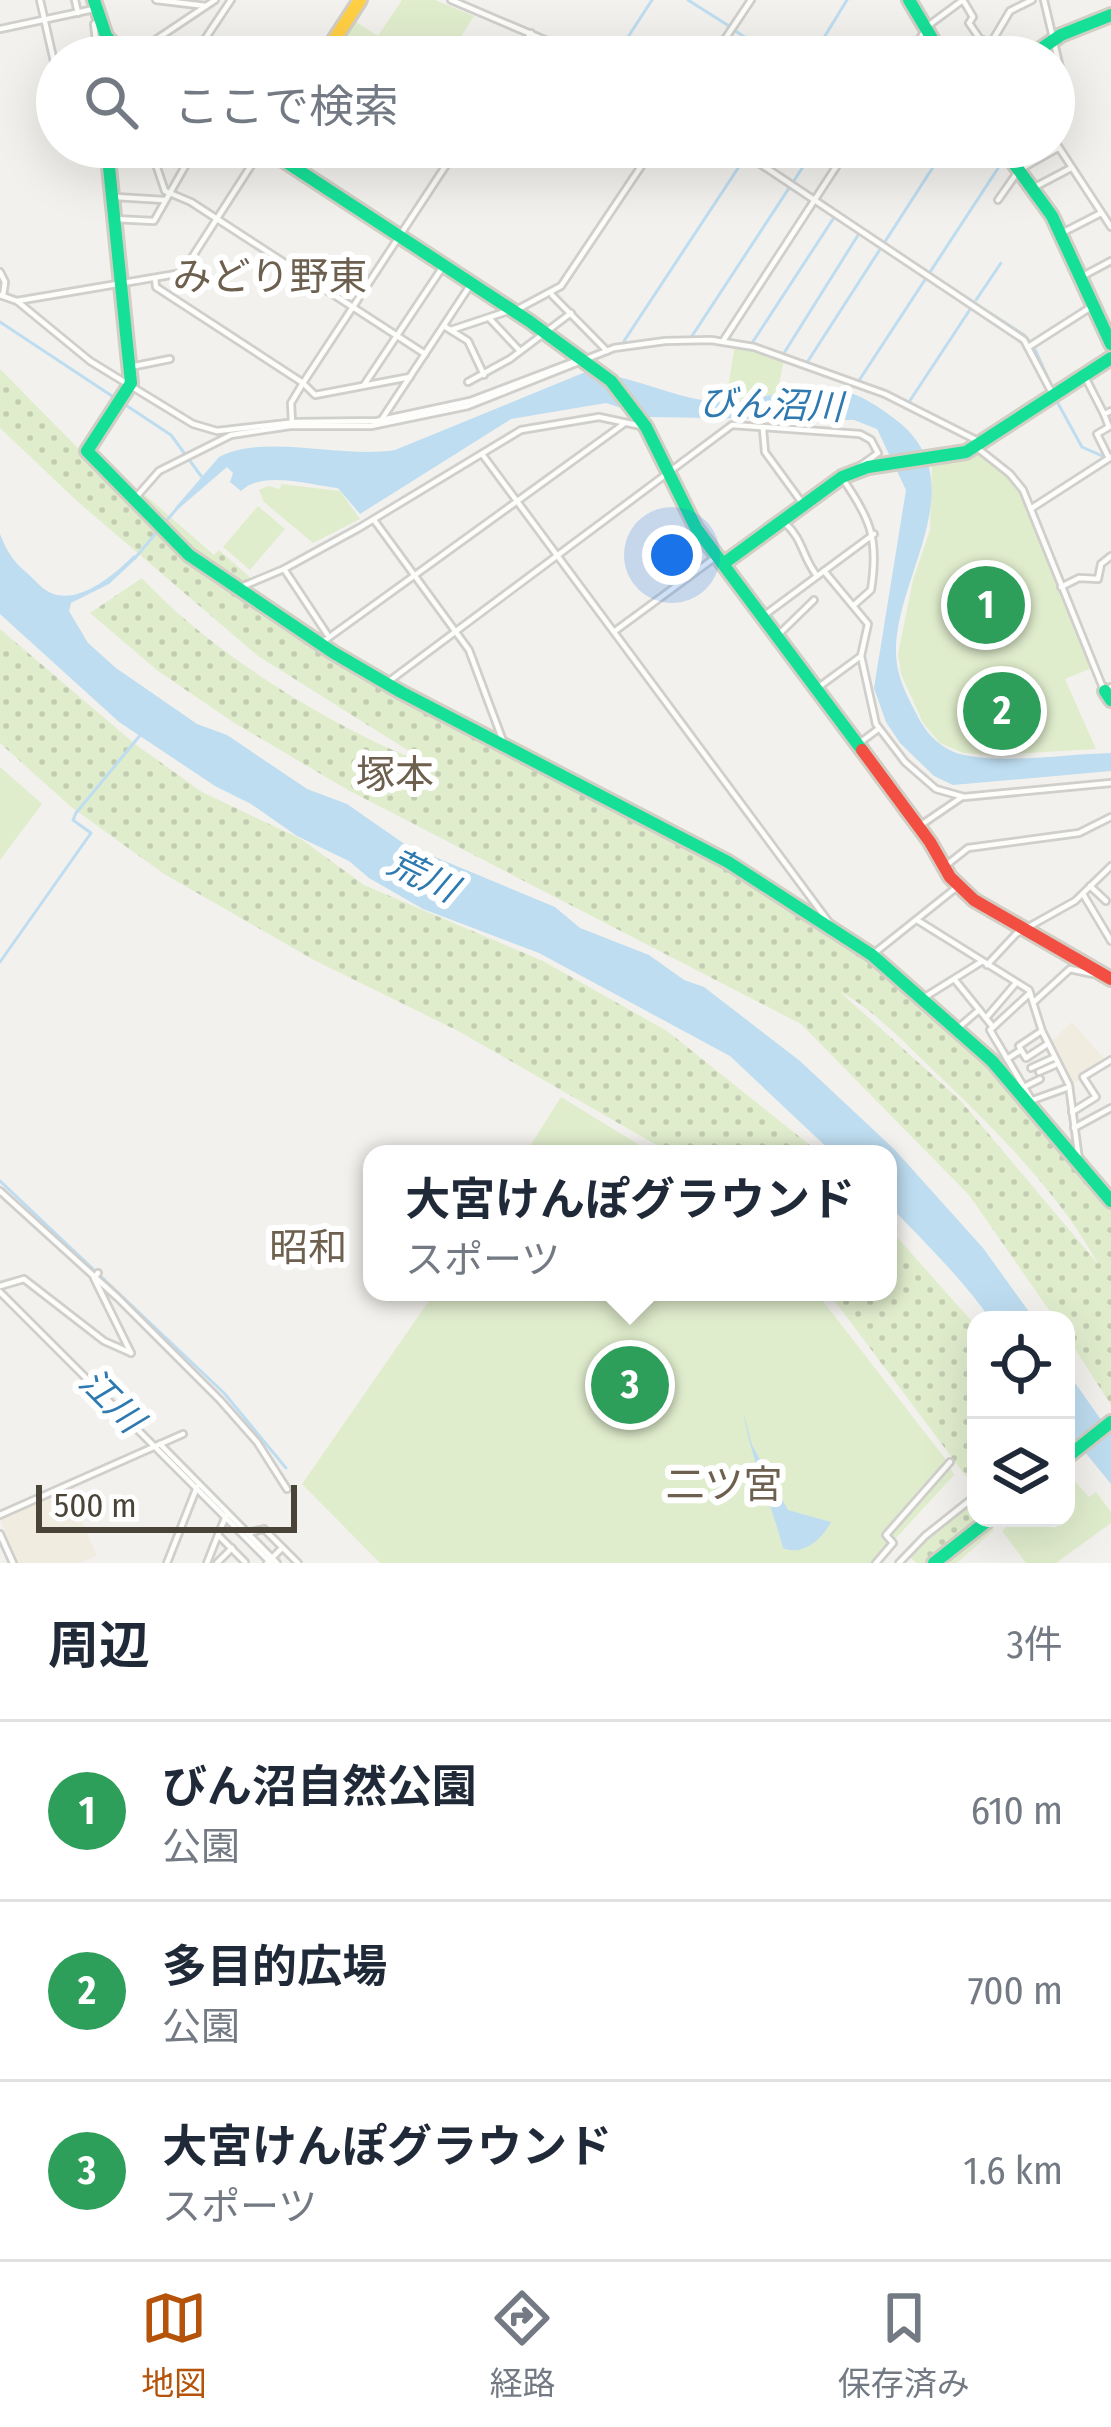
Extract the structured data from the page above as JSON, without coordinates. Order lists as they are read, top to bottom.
{
  "districts": [
    "みどり野東",
    "塚本",
    "昭和",
    "二ツ宮"
  ],
  "water": ["びん沼川", "荒川", "江川"],
  "scale_bar": "500 m",
  "page": {
    "search": "ここで検索",
    "pins": ["1", "2", "3"],
    "popup": ["大宮けんぽグラウンド", "スポーツ"],
    "scale": "500 m",
    "heading": ["周辺", "3件"],
    "list": [
      {
        "mark": "1",
        "name": "びん沼自然公園",
        "note": "公園",
        "value": "610 m"
      },
      {
        "mark": "2",
        "name": "多目的広場",
        "note": "公園",
        "value": "700 m"
      },
      {
        "mark": "3",
        "name": "大宮けんぽグラウンド",
        "note": "スポーツ",
        "value": "1.6 km"
      }
    ],
    "nav": ["地図", "経路", "保存済み"]
  }
}
